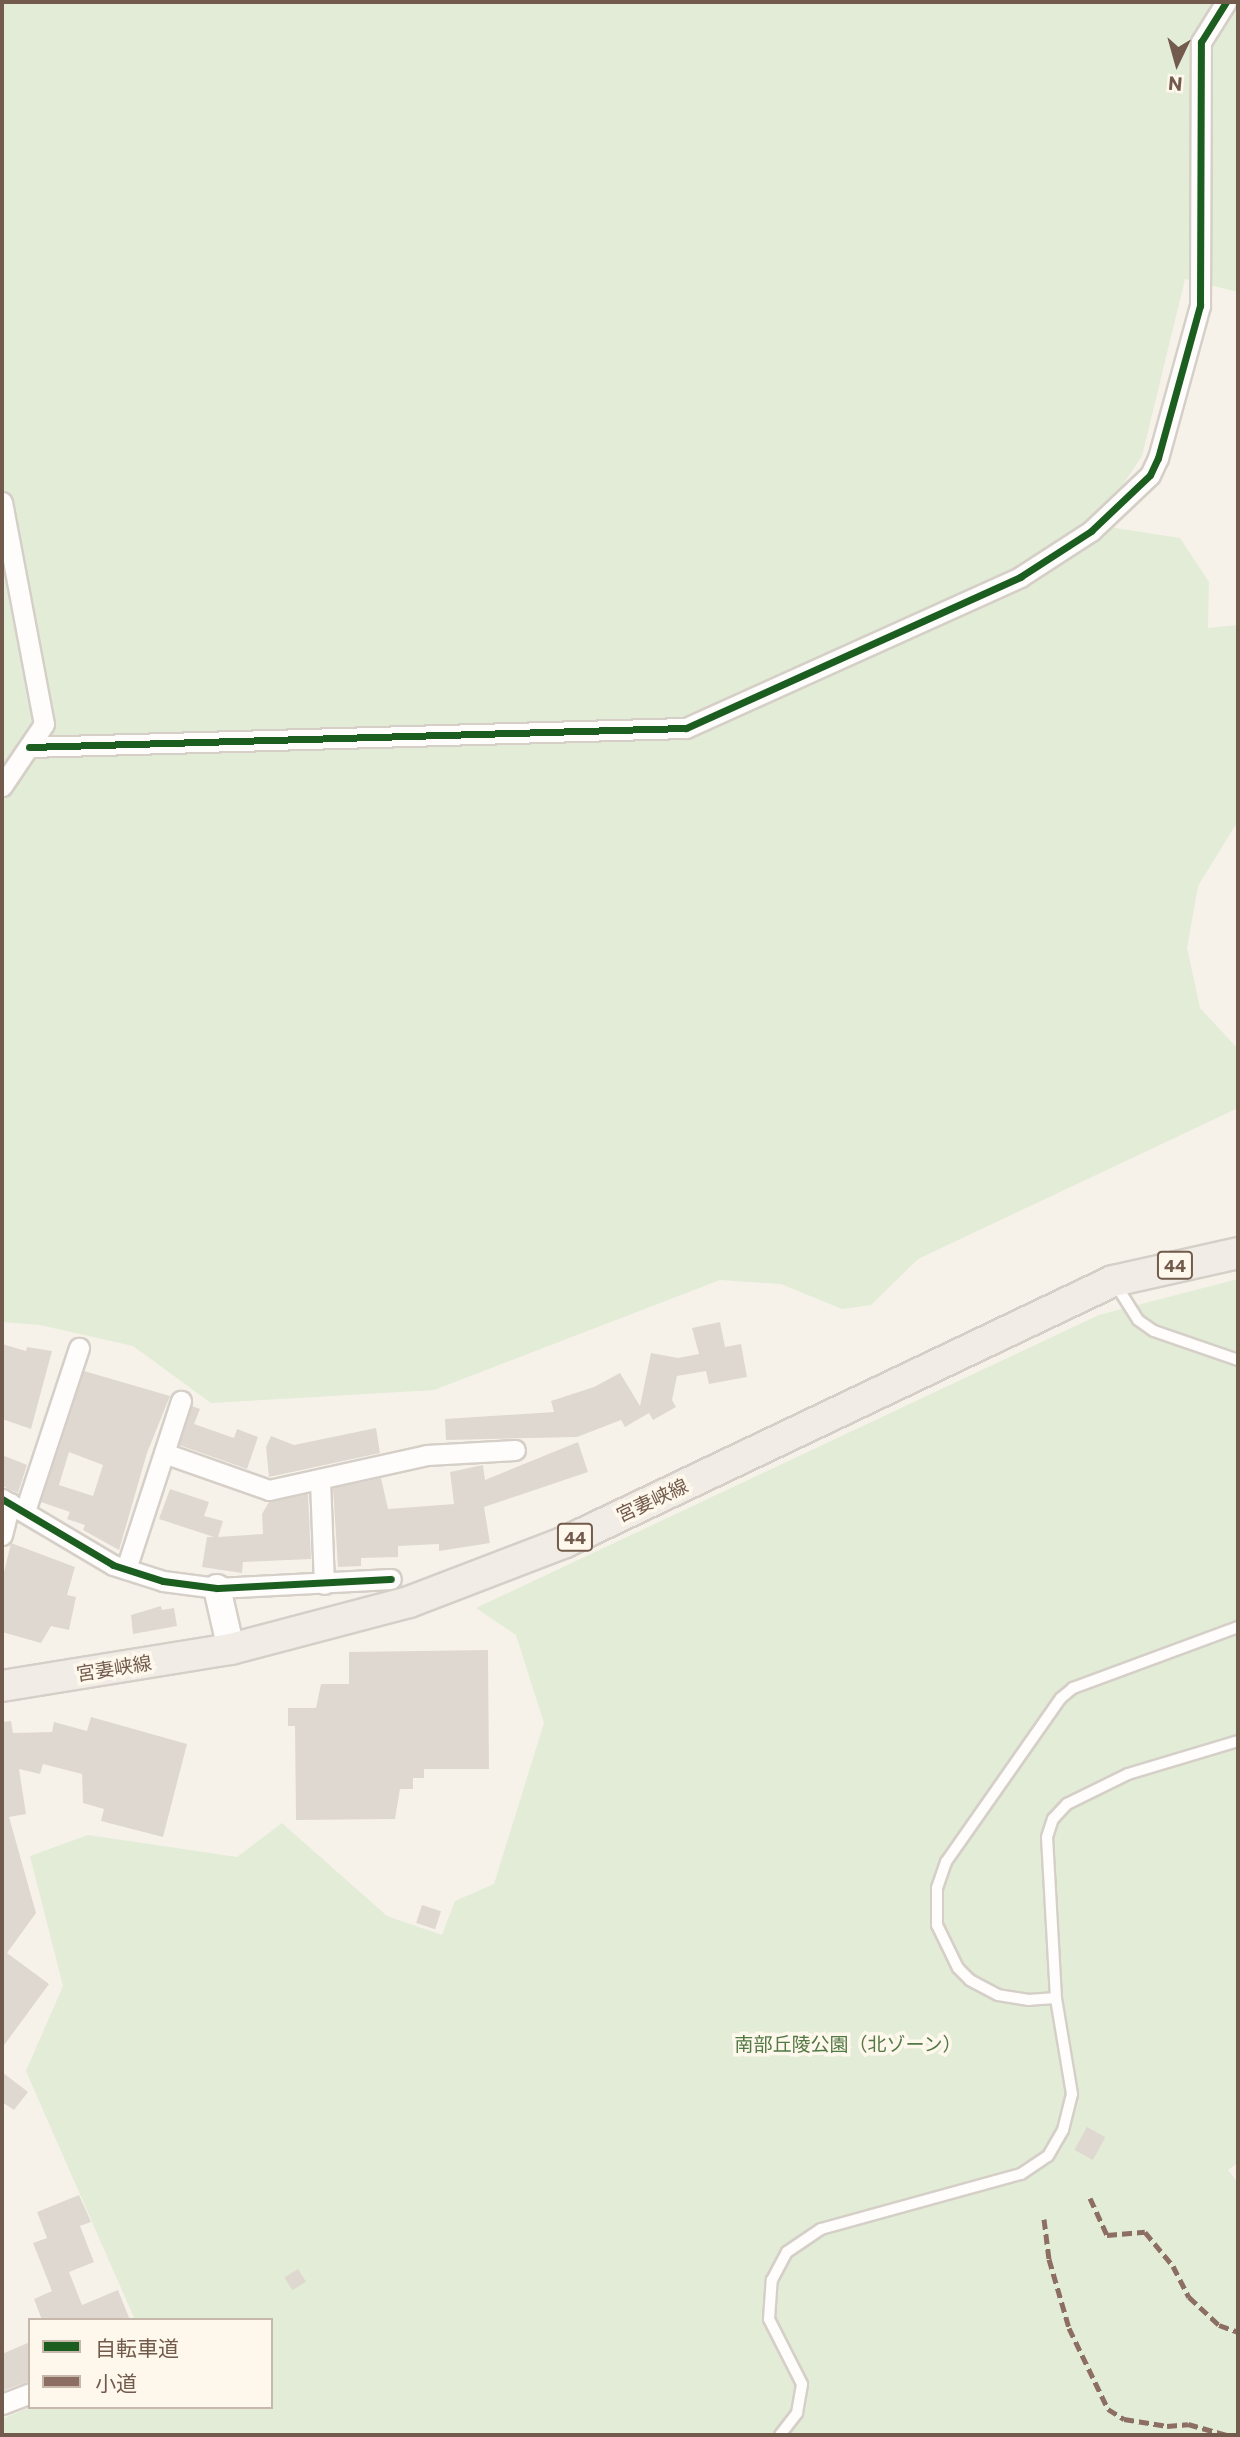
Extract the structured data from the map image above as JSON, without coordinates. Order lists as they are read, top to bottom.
{
  "streets": {
    "main road": ["44", "宮妻峡線"]
  },
  "parks": ["南部丘陵公園（北ゾーン）"],
  "legend": ["自転車道", "小道"],
  "north": "bottom"
}
